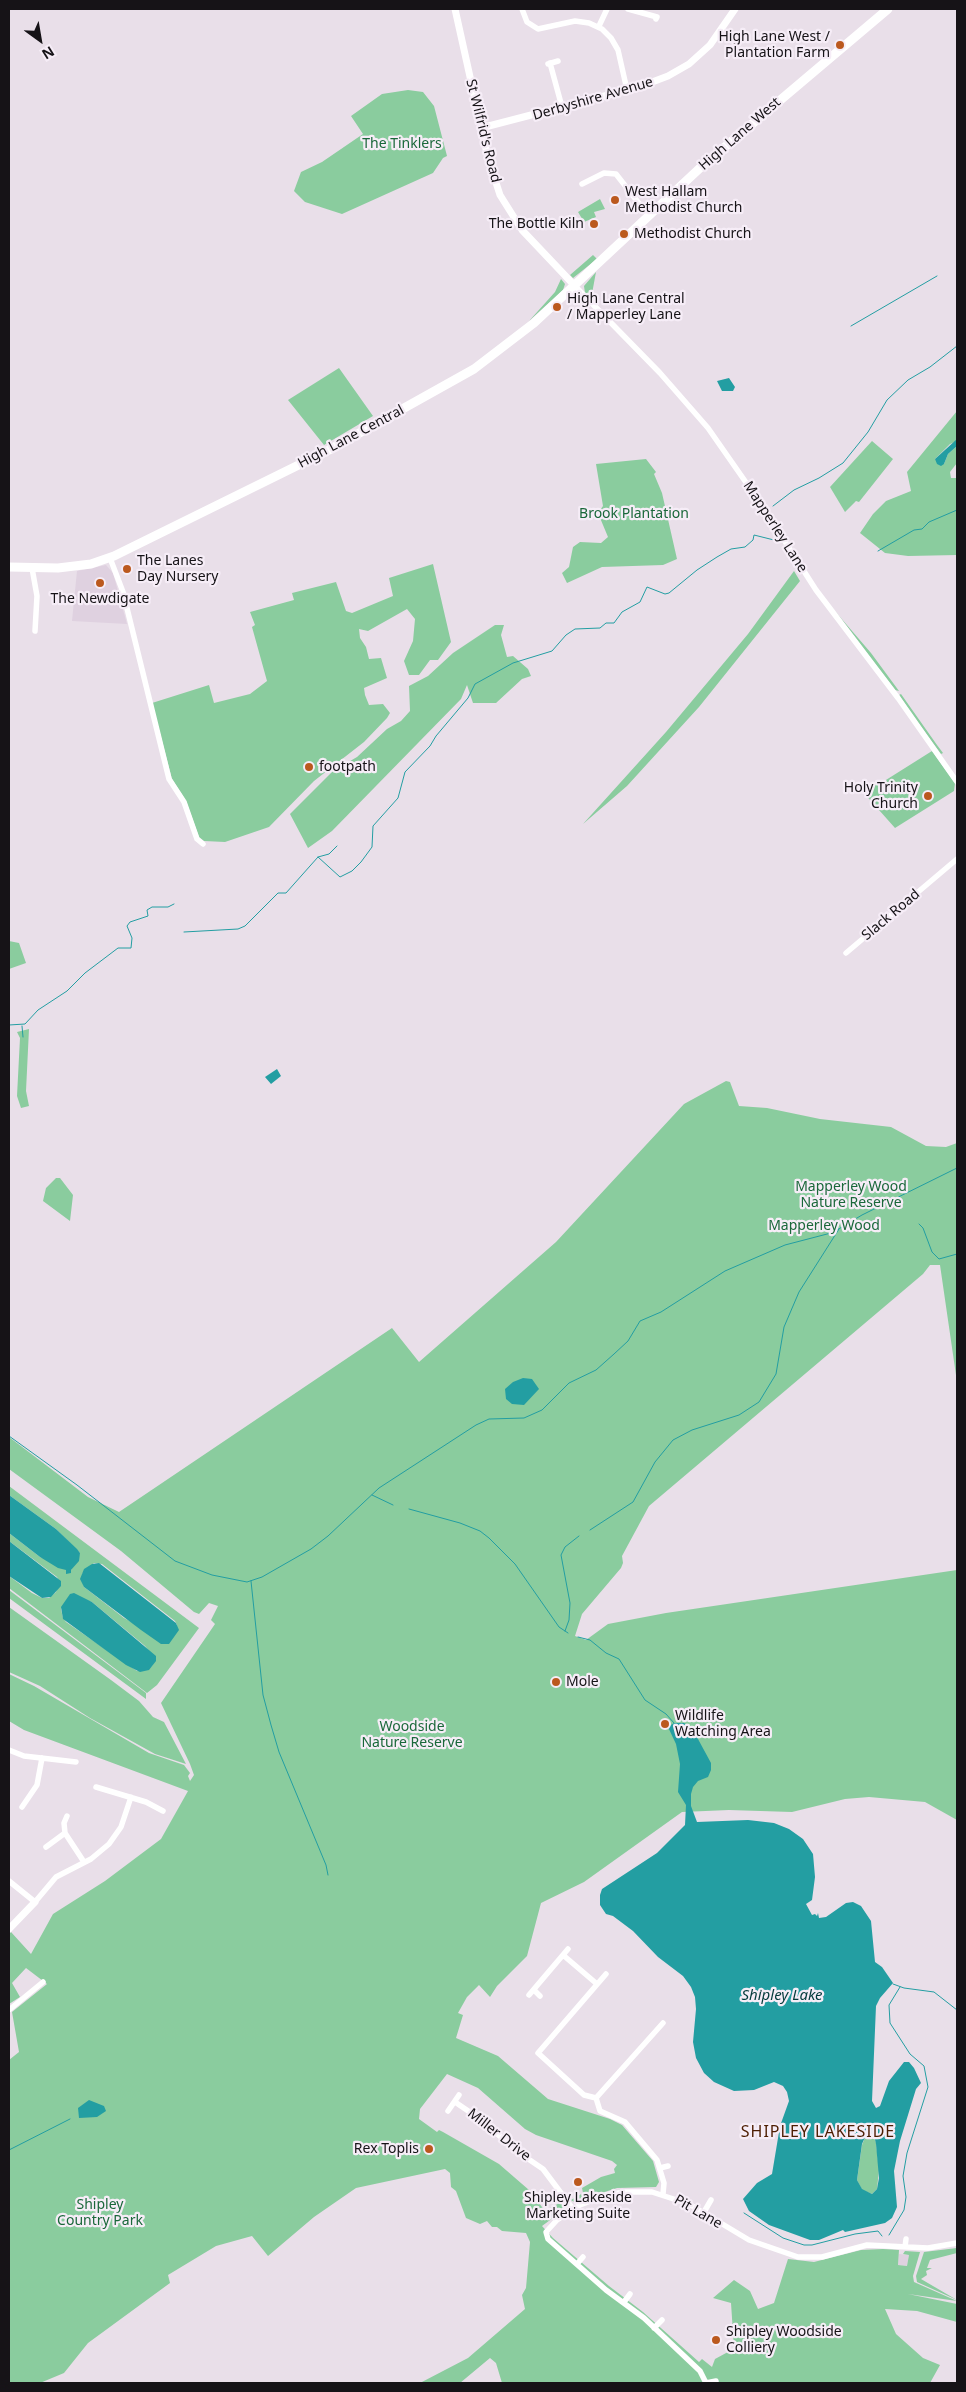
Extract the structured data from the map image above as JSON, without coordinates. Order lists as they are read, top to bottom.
{
  "streets": {
    "main road": ["High Lane West", "High Lane Central"],
    "street": [
      "Derbyshire Avenue",
      "St Wilfrid's Road",
      "Mapperley Lane",
      "Slack Road",
      "Miller Drive",
      "Pit Lane"
    ]
  },
  "crossings": [
    ["Derbyshire Avenue", "St Wilfrid's Road"],
    ["St Wilfrid's Road", "High Lane West"],
    ["St Wilfrid's Road", "High Lane Central"],
    ["St Wilfrid's Road", "Mapperley Lane"],
    ["High Lane West", "High Lane Central"],
    ["High Lane West", "Mapperley Lane"],
    ["High Lane Central", "Mapperley Lane"],
    ["Miller Drive", "Pit Lane"]
  ],
  "districts": ["SHIPLEY LAKESIDE"],
  "water": ["Shipley Lake"],
  "parks": [
    "The Tinklers",
    "Brook Plantation",
    "Mapperley Wood Nature Reserve",
    "Mapperley Wood",
    "Woodside Nature Reserve",
    "Shipley Country Park"
  ],
  "places": [
    "High Lane West / Plantation Farm",
    "West Hallam Methodist Church",
    "The Bottle Kiln",
    "Methodist Church",
    "High Lane Central / Mapperley Lane",
    "The Lanes Day Nursery",
    "The Newdigate",
    "footpath",
    "Holy Trinity Church",
    "Mole",
    "Wildlife Watching Area",
    "Rex Toplis",
    "Shipley Lakeside Marketing Suite",
    "Shipley Woodside Colliery"
  ],
  "north": "bottom right"
}
